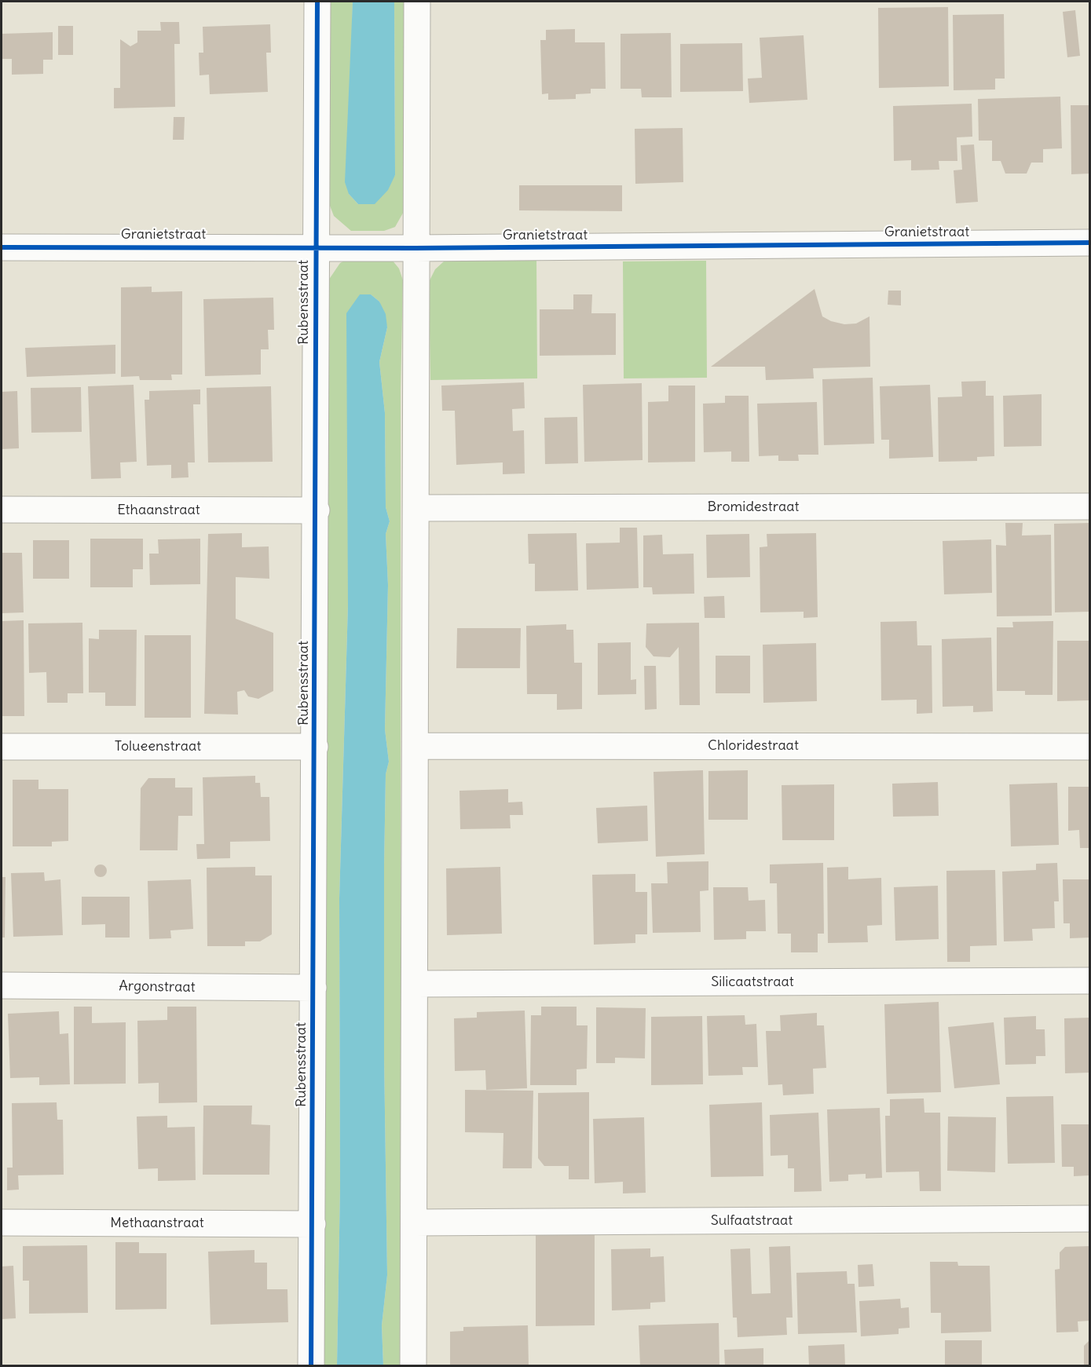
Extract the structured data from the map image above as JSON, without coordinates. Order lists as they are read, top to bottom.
{
  "streets": {
    "street": [
      "Granietstraat",
      "Rubensstraat",
      "Bromidestraat",
      "Ethaanstraat",
      "Chloridestraat",
      "Tolueenstraat",
      "Silicaatstraat",
      "Argonstraat",
      "Sulfaatstraat",
      "Methaanstraat"
    ]
  },
  "crossings": [
    ["Granietstraat", "Rubensstraat"],
    ["Rubensstraat", "Ethaanstraat"],
    ["Rubensstraat", "Tolueenstraat"],
    ["Rubensstraat", "Argonstraat"],
    ["Rubensstraat", "Methaanstraat"]
  ]
}
